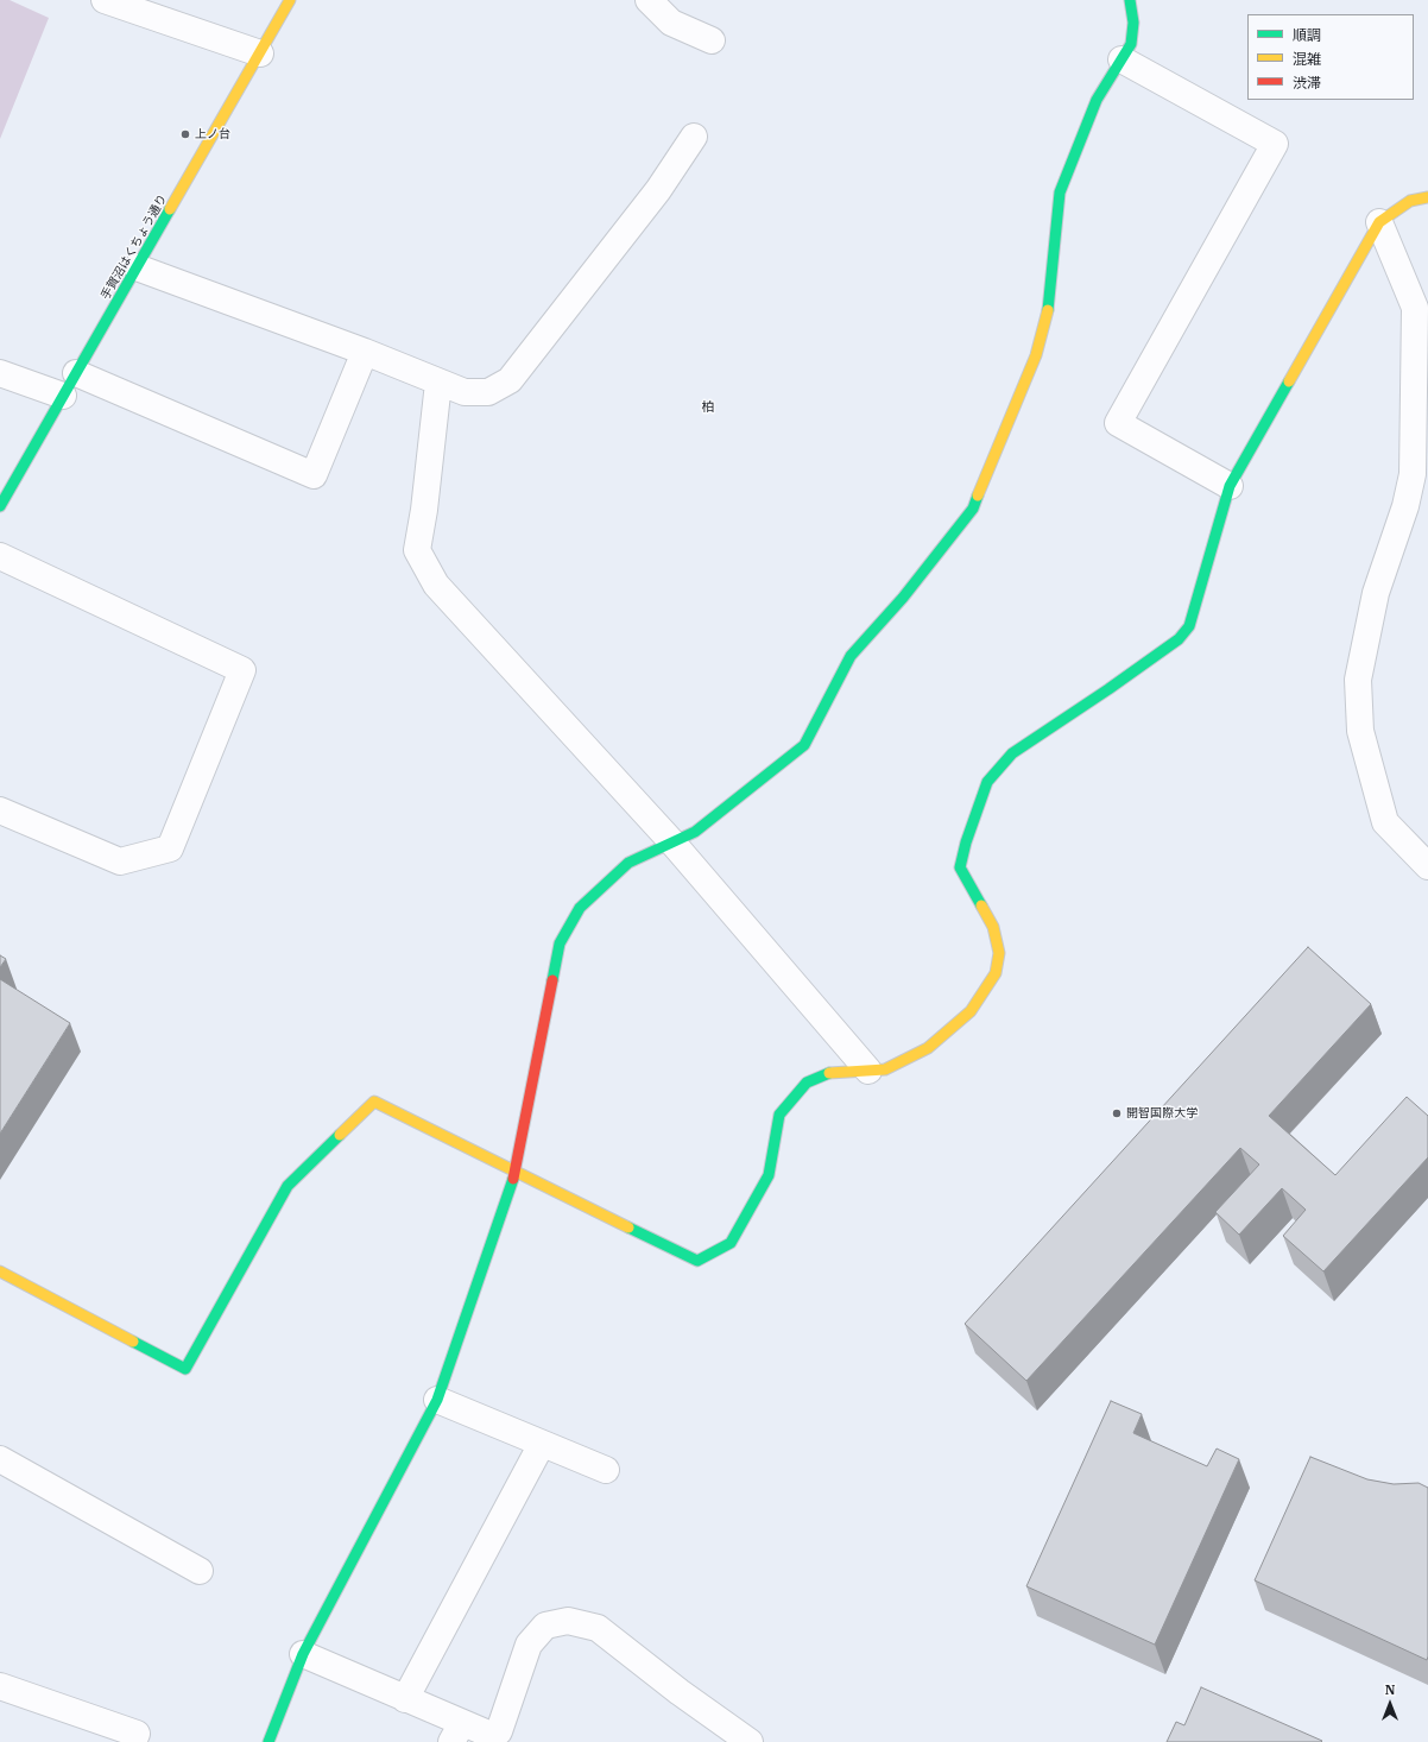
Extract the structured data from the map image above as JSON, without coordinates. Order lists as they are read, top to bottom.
{
  "streets": {
    "street": ["手賀沼はくちょう通り"]
  },
  "districts": ["柏"],
  "places": ["上ノ台", "開智国際大学"],
  "legend": ["順調", "混雑", "渋滞"],
  "north": "top"
}
